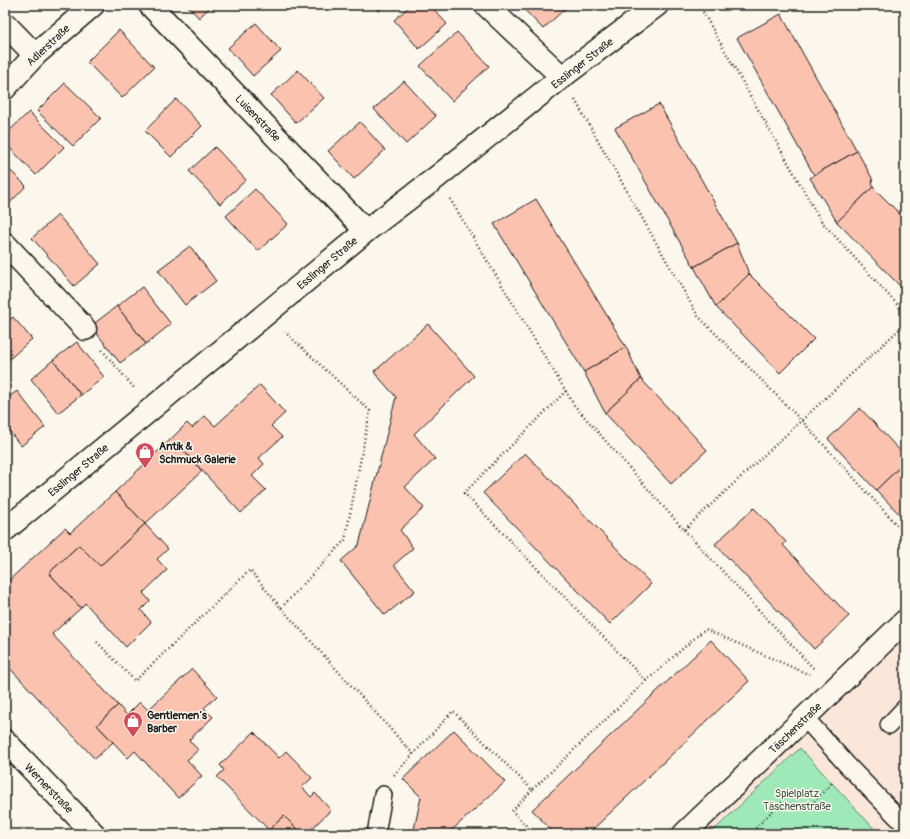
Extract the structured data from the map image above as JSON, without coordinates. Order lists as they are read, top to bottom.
{
  "streets": {
    "street": [
      "Adlerstraße",
      "Esslinger Straße",
      "Luisenstraße",
      "Täschenstraße",
      "Wernerstraße"
    ]
  },
  "crossings": [
    ["Esslinger Straße", "Luisenstraße"]
  ],
  "parks": ["Spielplatz Täschenstraße"],
  "places": {
    "shop": ["Antik & Schmuck Galerie", "Gentlemen‘s Barber"]
  }
}
